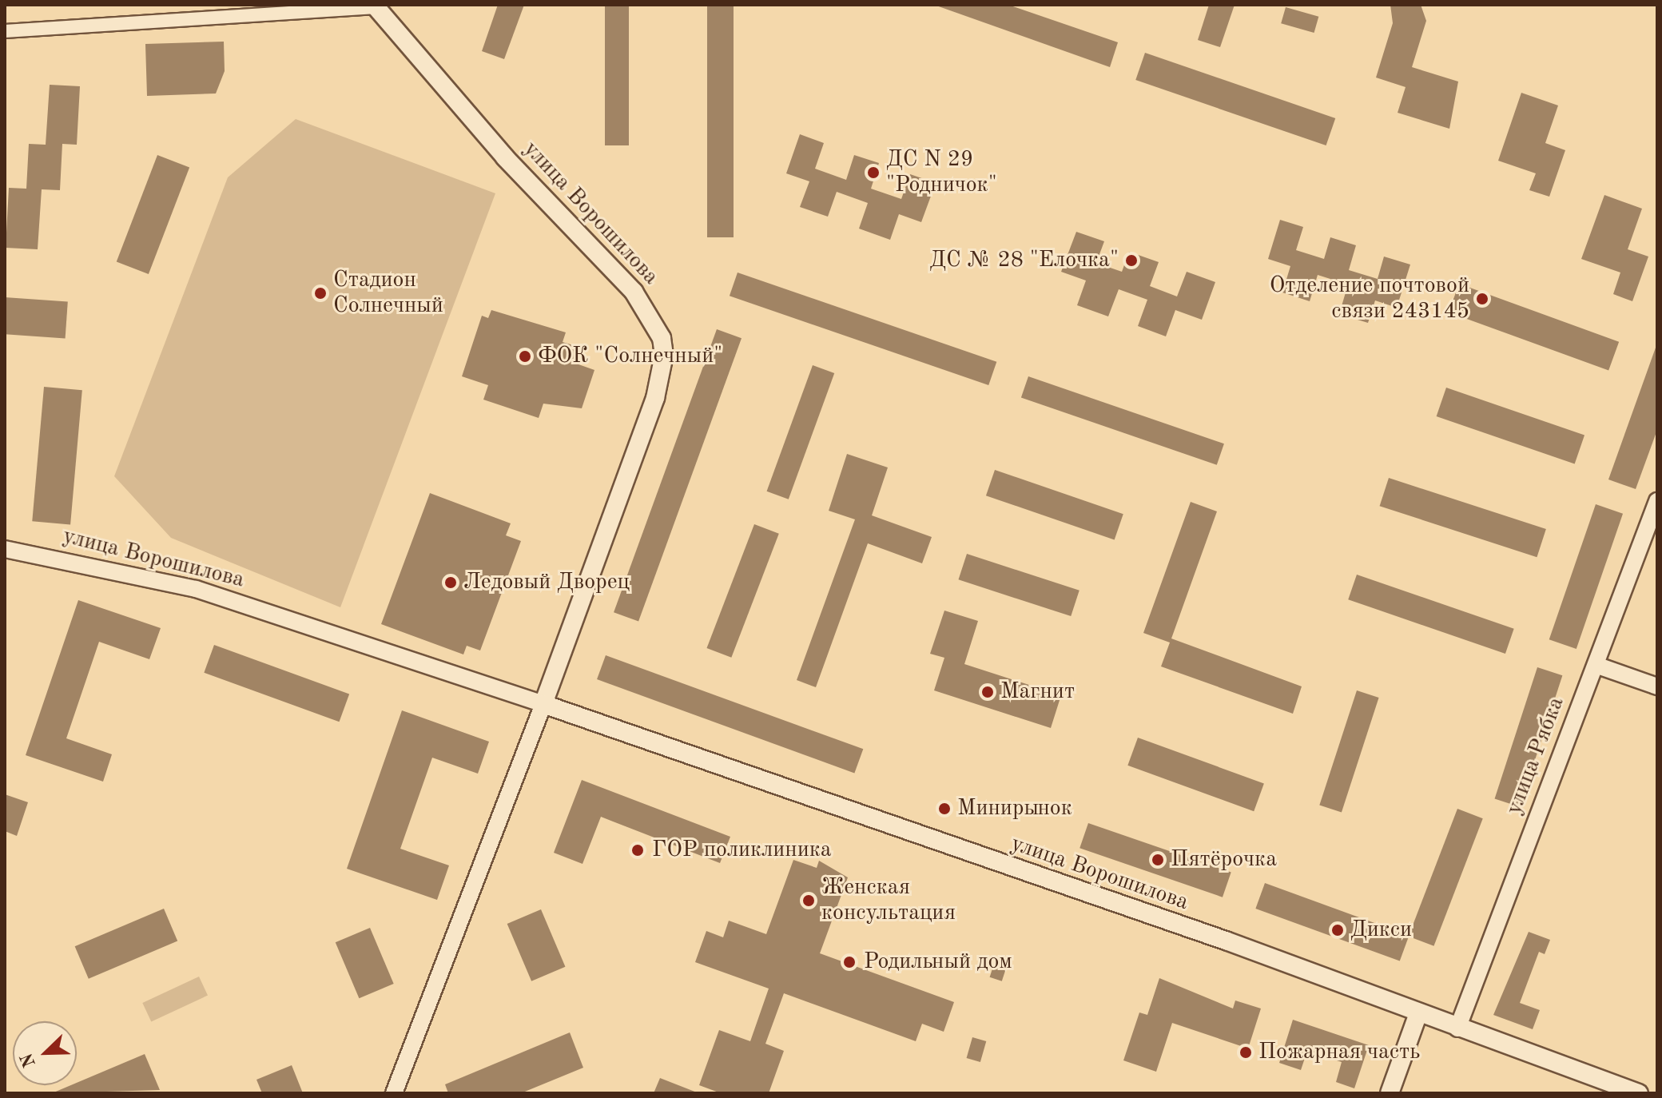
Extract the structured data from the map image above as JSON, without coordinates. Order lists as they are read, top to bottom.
{
  "streets": {
    "main road": ["улица Ворошилова"],
    "street": ["улица Рябка"]
  },
  "crossings": [
    ["улица Ворошилова", "улица Рябка"]
  ],
  "places": [
    "ДС N 29 \"Родничок\"",
    "ДС № 28 \"Елочка\"",
    "Стадион Солнечный",
    "Отделение почтовой связи 243145",
    "ФОК \"Солнечный\"",
    "Ледовый Дворец",
    "Магнит",
    "Минирынок",
    "ГОР поликлиника",
    "Пятёрочка",
    "Женская консультация",
    "Дикси",
    "Родильный дом",
    "Пожарная часть"
  ],
  "north": "bottom left"
}
